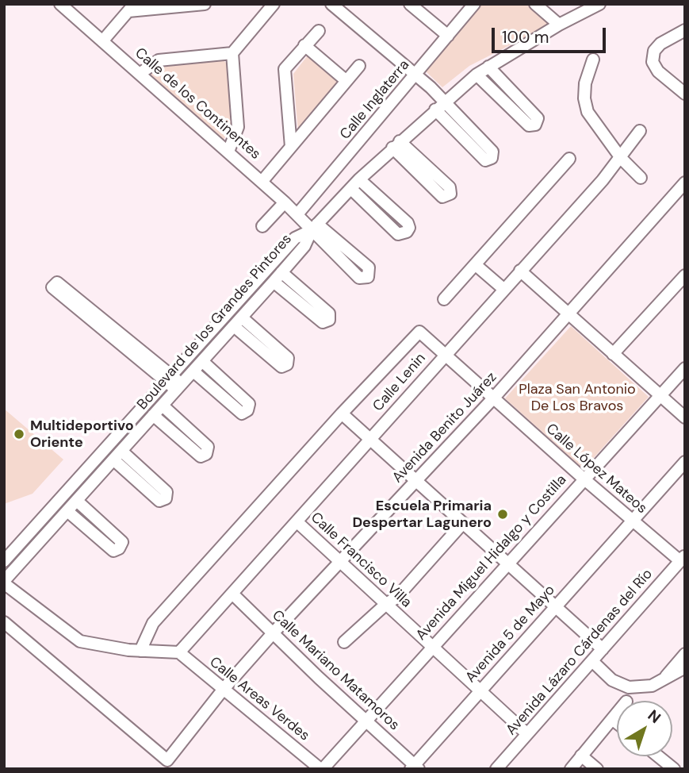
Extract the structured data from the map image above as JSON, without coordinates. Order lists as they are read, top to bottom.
{
  "streets": {
    "street": [
      "Calle Inglaterra",
      "Calle de los Continentes",
      "Boulevard de los Grandes Pintores",
      "Calle Lenin",
      "Avenida Benito Juárez",
      "Calle López Mateos",
      "Avenida Miguel Hidalgo y Costilla",
      "Calle Francisco Villa",
      "Avenida 5 de Mayo",
      "Avenida Lázaro Cárdenas del Río",
      "Calle Mariano Matamoros",
      "Calle Areas Verdes"
    ]
  },
  "crossings": [
    ["Calle Inglaterra", "Calle de los Continentes"],
    ["Calle de los Continentes", "Boulevard de los Grandes Pintores"],
    ["Calle Lenin", "Calle López Mateos"],
    ["Calle Lenin", "Calle Francisco Villa"],
    ["Calle Lenin", "Calle Mariano Matamoros"],
    ["Calle Lenin", "Calle Areas Verdes"],
    ["Avenida Benito Juárez", "Calle López Mateos"],
    ["Avenida Benito Juárez", "Calle Francisco Villa"],
    ["Avenida Benito Juárez", "Calle Mariano Matamoros"],
    ["Avenida Benito Juárez", "Calle Areas Verdes"],
    ["Calle López Mateos", "Avenida Miguel Hidalgo y Costilla"],
    ["Calle López Mateos", "Avenida 5 de Mayo"],
    ["Calle López Mateos", "Avenida Lázaro Cárdenas del Río"],
    ["Avenida Miguel Hidalgo y Costilla", "Calle Francisco Villa"],
    ["Avenida Miguel Hidalgo y Costilla", "Calle Mariano Matamoros"],
    ["Avenida Miguel Hidalgo y Costilla", "Calle Areas Verdes"],
    ["Calle Francisco Villa", "Avenida 5 de Mayo"],
    ["Calle Francisco Villa", "Avenida Lázaro Cárdenas del Río"],
    ["Avenida 5 de Mayo", "Calle Mariano Matamoros"]
  ],
  "parks": ["Plaza San Antonio De Los Bravos"],
  "places": ["Multideportivo Oriente", "Escuela Primaria Despertar Lagunero"],
  "scale_bar": "100 m",
  "north": "top right"
}
